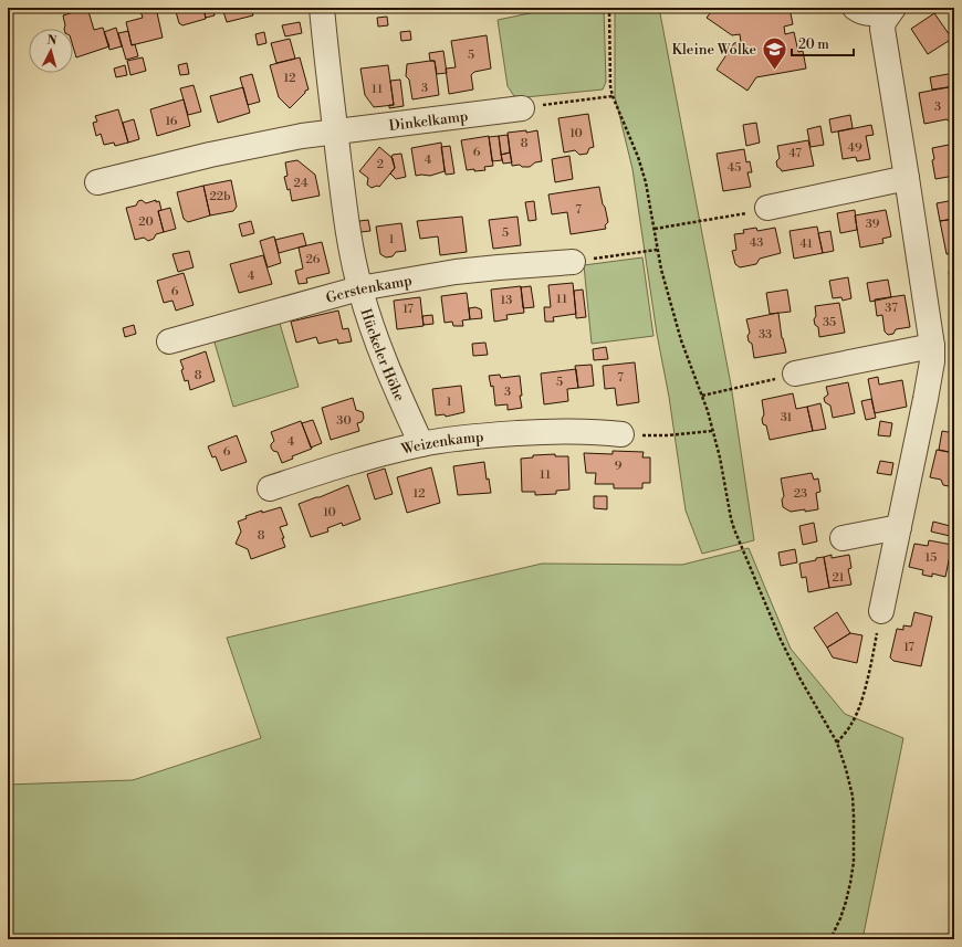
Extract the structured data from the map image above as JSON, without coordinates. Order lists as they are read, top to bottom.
{
  "streets": {
    "street": [
      "Dinkelkamp",
      "Gerstenkamp",
      "Hückeler Höhe",
      "Weizenkamp"
    ]
  },
  "crossings": [
    ["Dinkelkamp", "Hückeler Höhe"],
    ["Gerstenkamp", "Hückeler Höhe"],
    ["Hückeler Höhe", "Weizenkamp"]
  ],
  "places": {
    "school or university": ["Kleine Wolke"]
  },
  "house_numbers": [
    "5",
    "12",
    "3",
    "11",
    "3",
    "16",
    "10",
    "8",
    "49",
    "6",
    "47",
    "4",
    "2",
    "45",
    "24",
    "22b",
    "7",
    "20",
    "39",
    "5",
    "1",
    "43",
    "41",
    "26",
    "4",
    "6",
    "11",
    "13",
    "37",
    "17",
    "35",
    "33",
    "8",
    "7",
    "5",
    "3",
    "1",
    "31",
    "30",
    "4",
    "6",
    "9",
    "11",
    "12",
    "23",
    "10",
    "8",
    "15",
    "21",
    "17"
  ],
  "scale_bar": "20 m",
  "north": "top"
}
